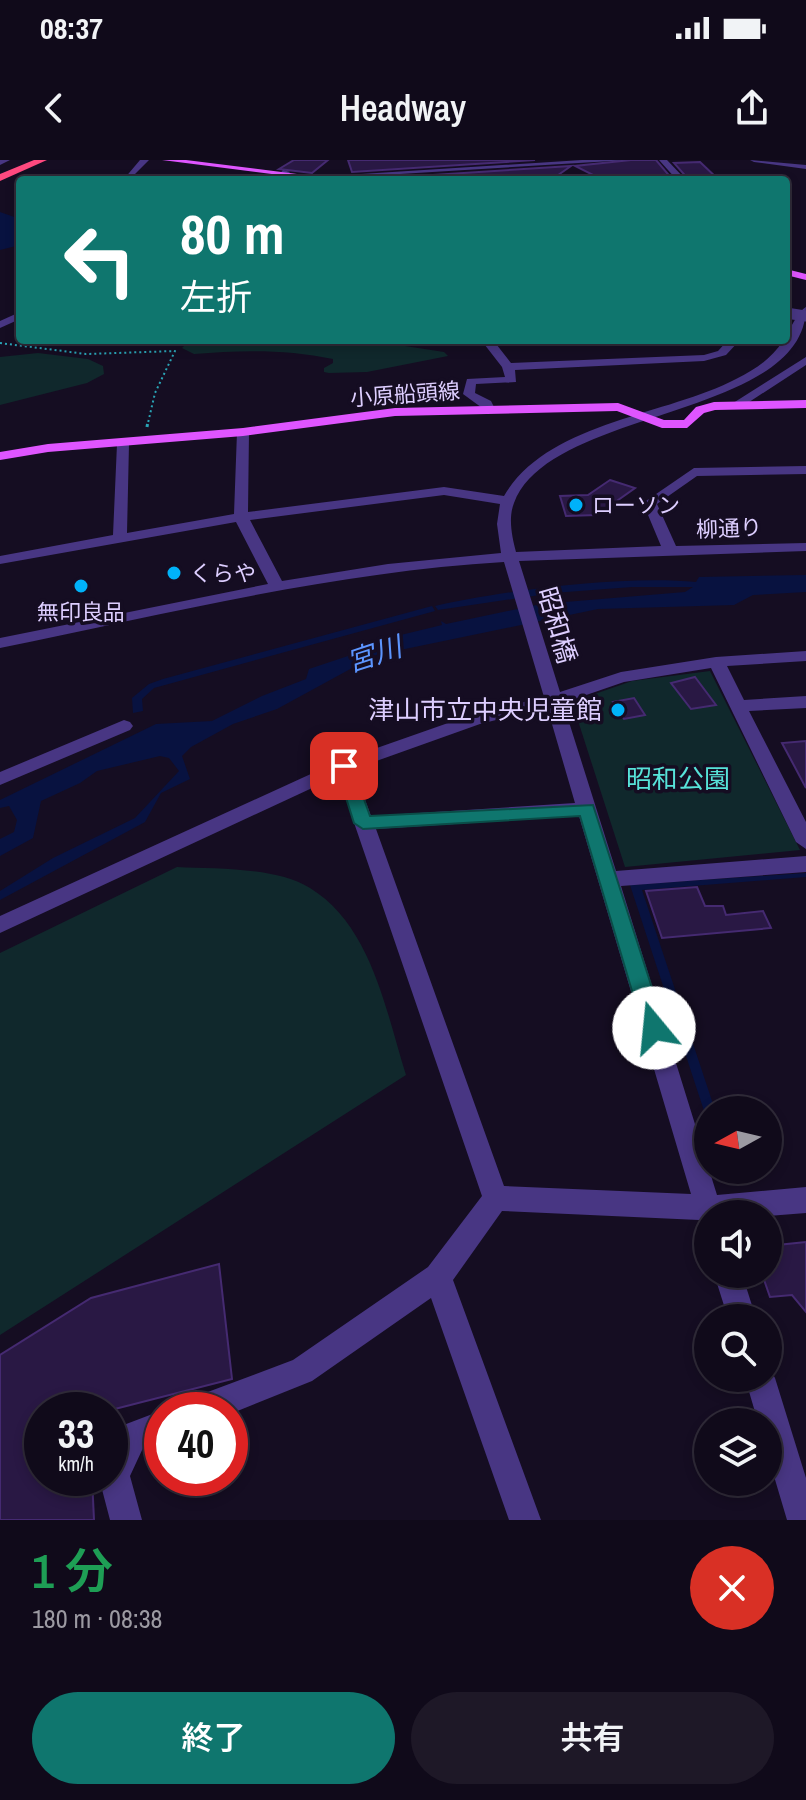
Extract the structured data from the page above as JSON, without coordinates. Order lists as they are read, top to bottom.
{
  "streets": {
    "main road": ["小原船頭線"],
    "street": ["柳通り", "昭和橋"]
  },
  "crossings": [
    ["柳通り", "昭和橋"]
  ],
  "water": ["宮川"],
  "parks": ["昭和公園"],
  "places": [
    "ローソン",
    "くらや",
    "無印良品",
    "津山市立中央児童館"
  ],
  "north": "left",
  "page": {
    "status": "08:37",
    "header": "Headway",
    "turn": ["80 m", "左折"],
    "speed": "33 km/h",
    "limit": "40",
    "heading": ["1 分", "180 m · 08:38"],
    "buttons": ["終了", "共有"]
  }
}
